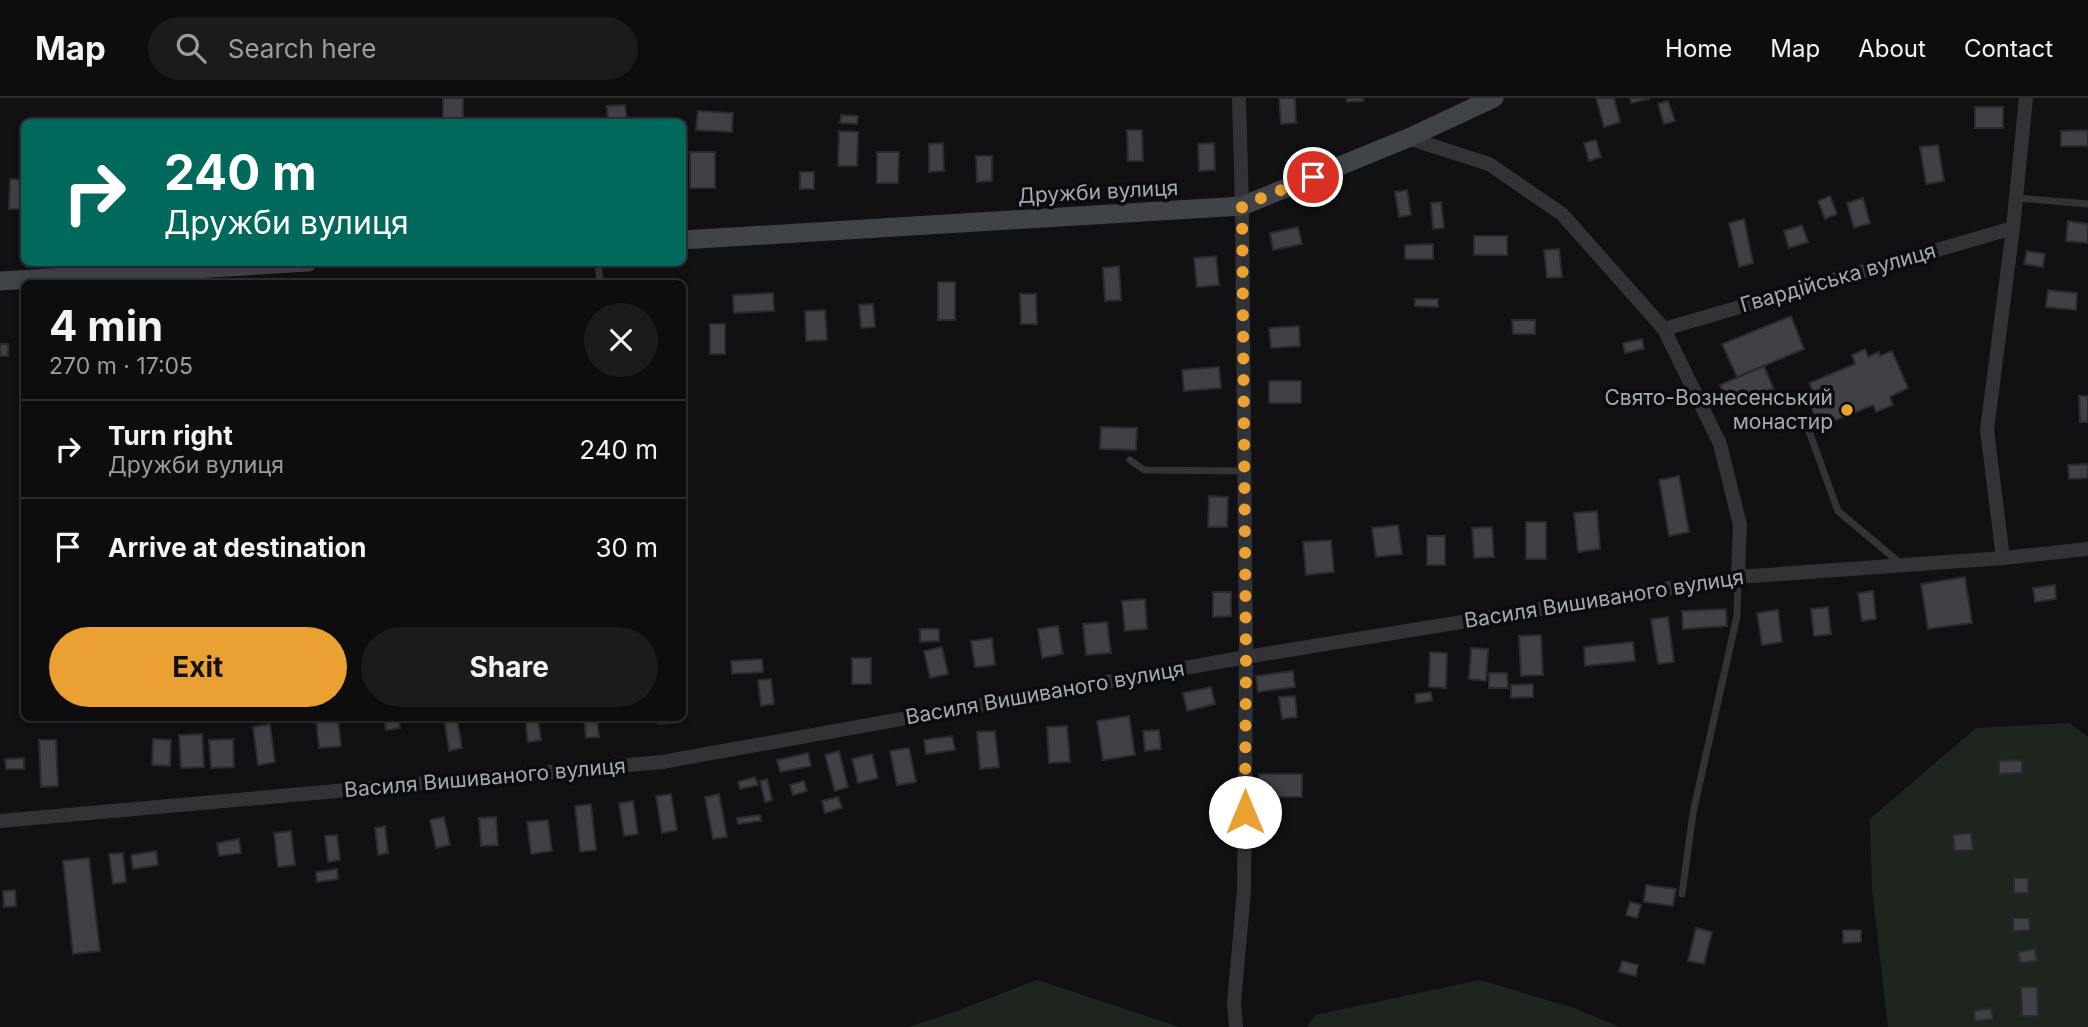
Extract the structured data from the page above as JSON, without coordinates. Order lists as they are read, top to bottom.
{
  "streets": {
    "street": ["Дружби вулиця", "Гвардійська вулиця", "Василя Вишиваного вулиця"]
  },
  "places": ["Cвято-Вознесенський монастир"],
  "page": {
    "header": "Map",
    "search": "Search here",
    "nav": [
      "Home",
      "Map",
      "About",
      "Contact"
    ],
    "turn": ["240 m", "Дружби вулиця"],
    "heading": ["4 min", "270 m · 17:05"],
    "list": [
      {
        "name": "Turn right",
        "note": "Дружби вулиця",
        "value": "240 m"
      },
      {
        "name": "Arrive at destination",
        "value": "30 m"
      }
    ],
    "buttons": ["Exit", "Share"]
  }
}
